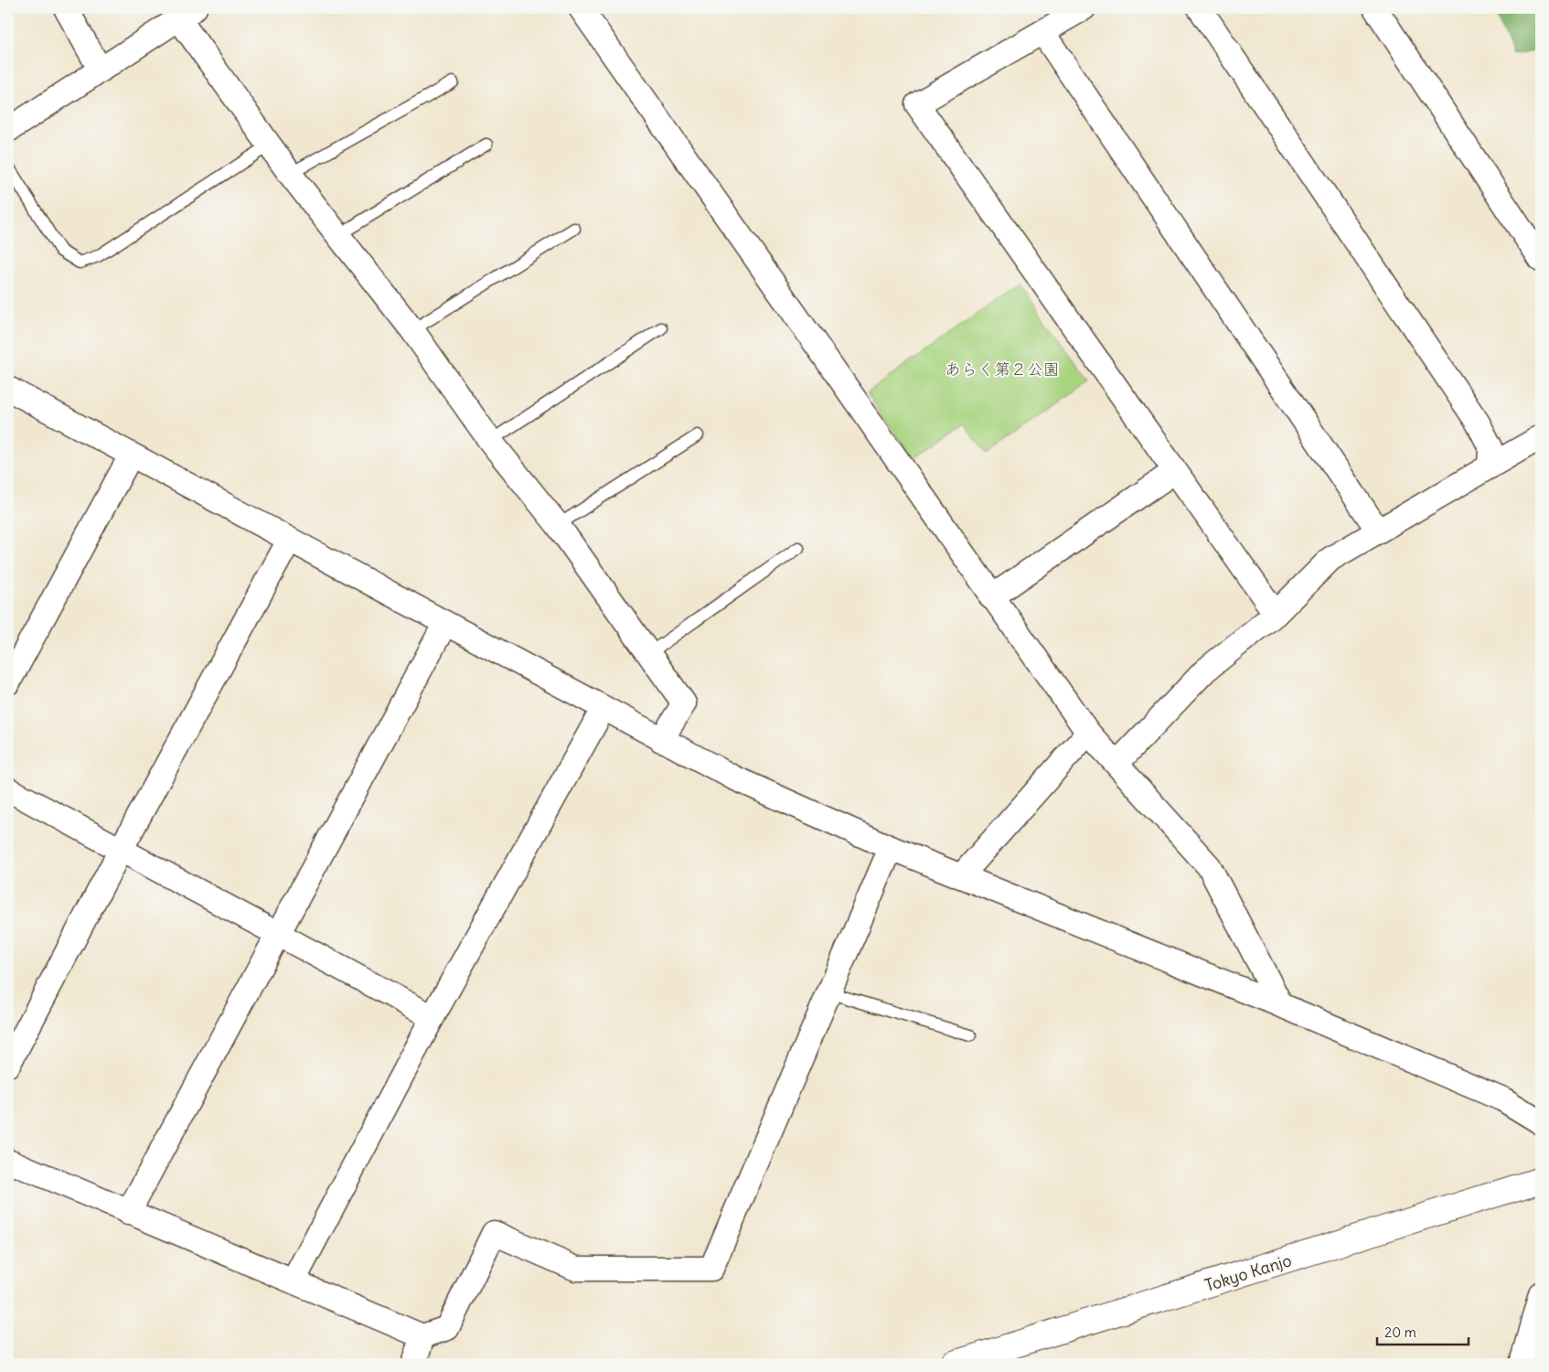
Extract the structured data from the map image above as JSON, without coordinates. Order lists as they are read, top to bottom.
{
  "streets": {
    "highway": ["Tokyo Kanjo"]
  },
  "parks": ["あらく第２公園"],
  "scale_bar": "20 m"
}
